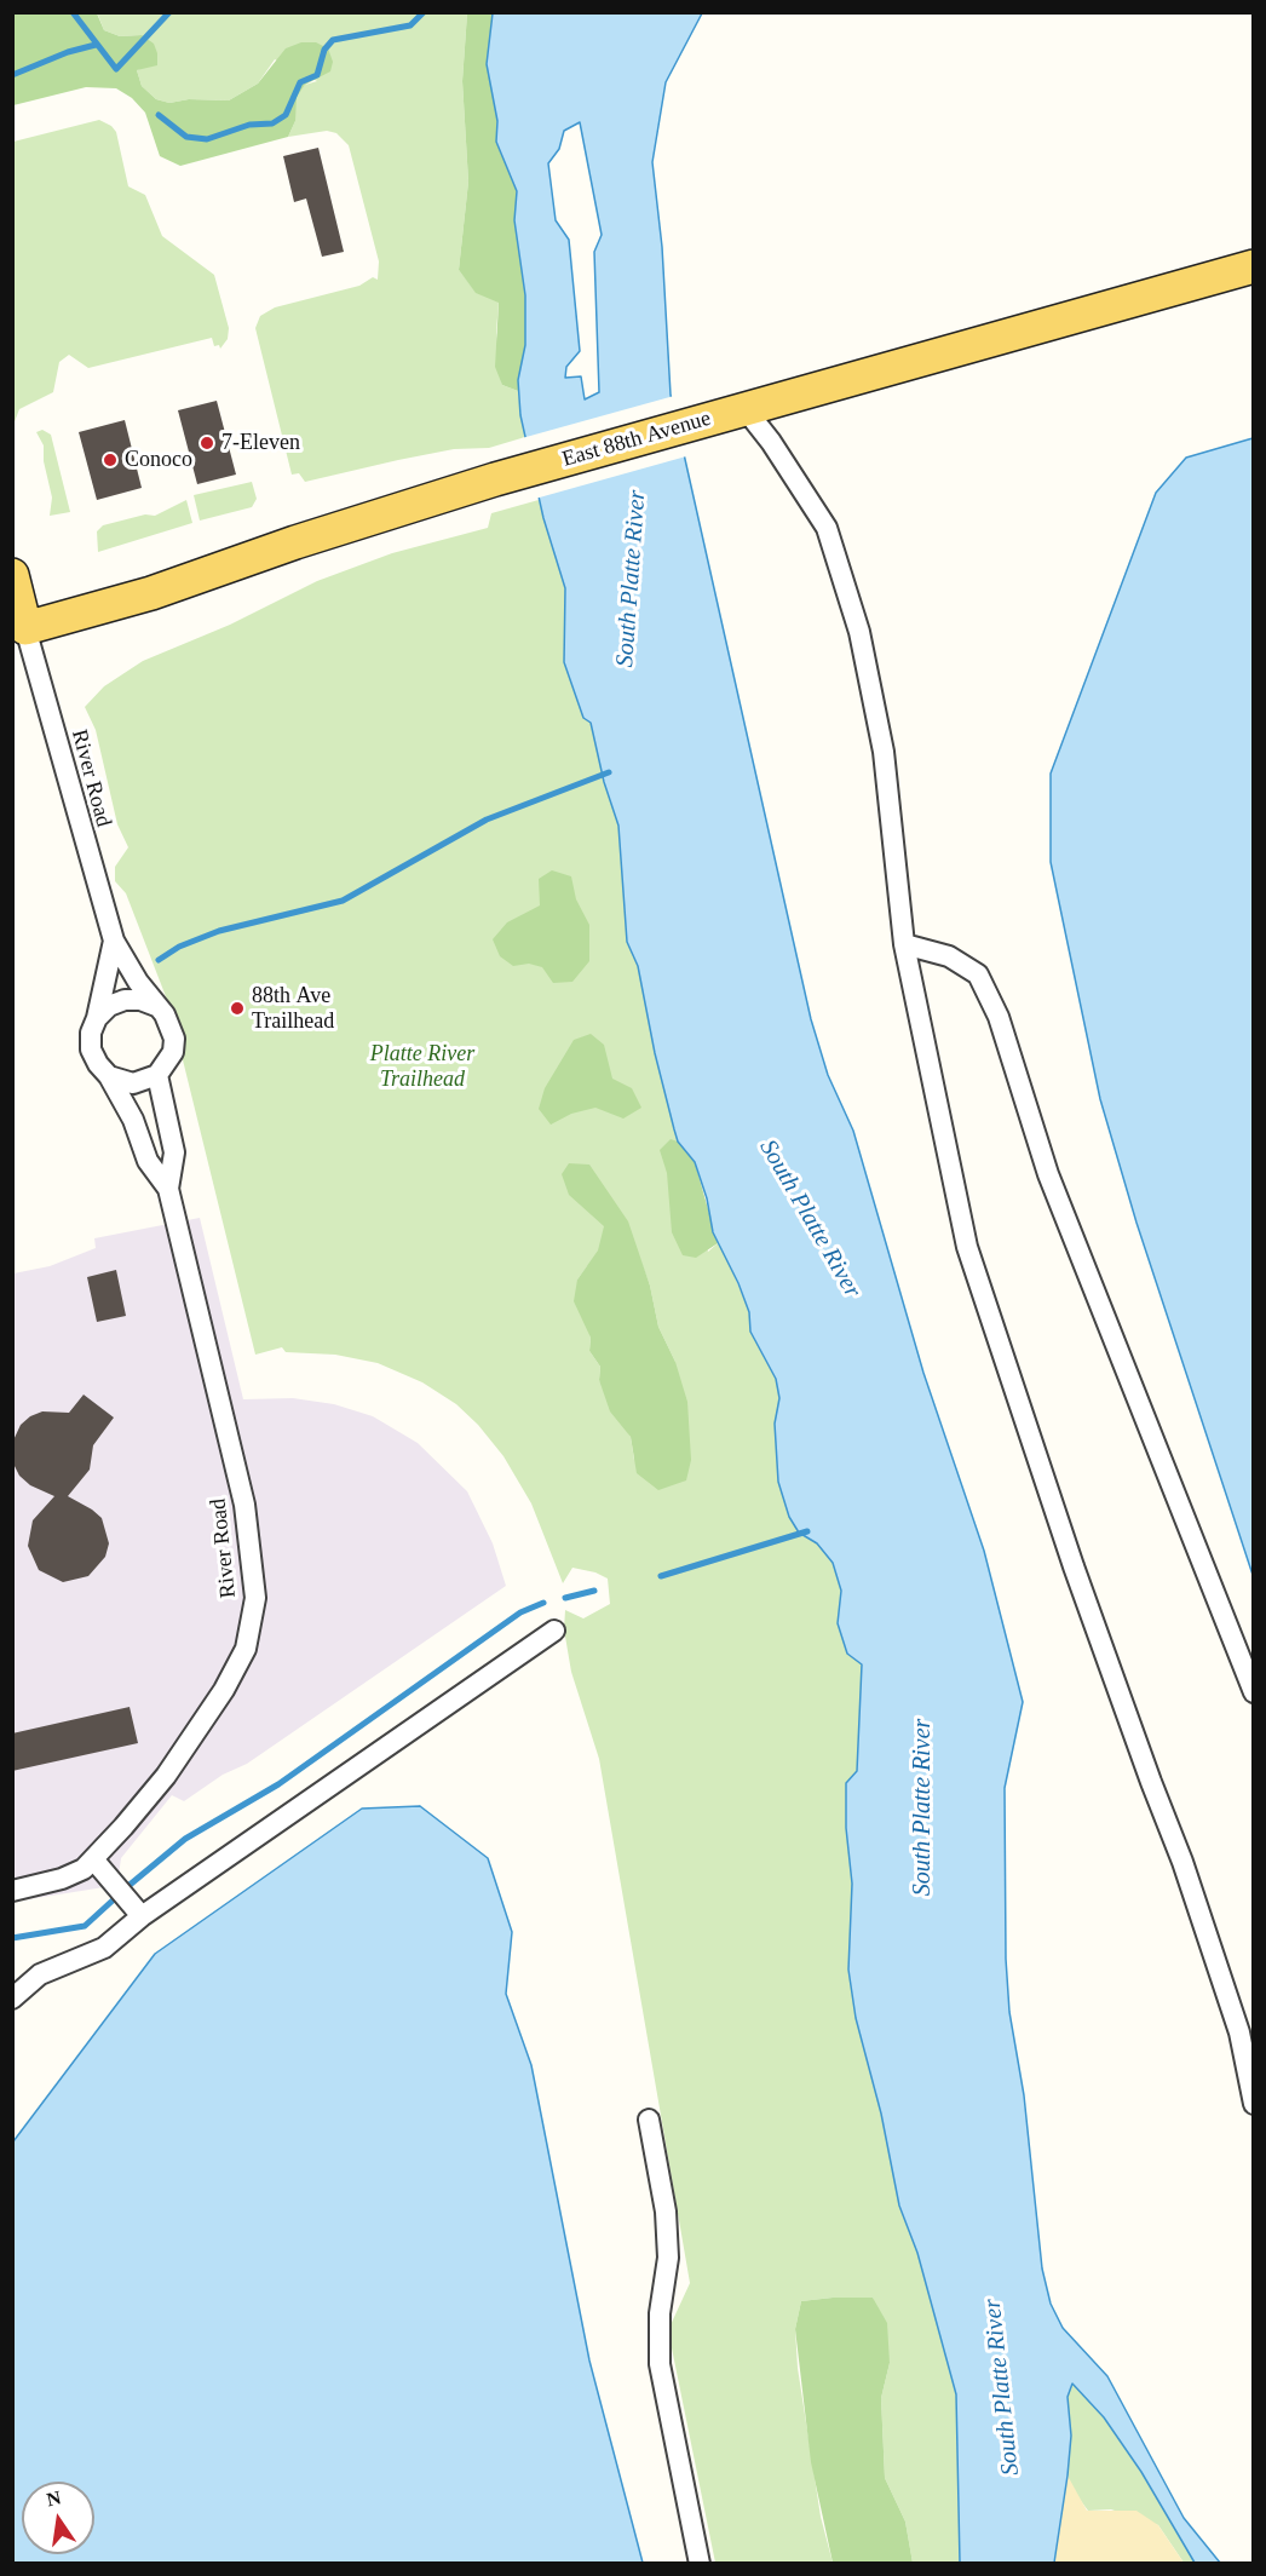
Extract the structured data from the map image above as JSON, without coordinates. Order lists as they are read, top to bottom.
{
  "streets": {
    "main road": ["East 88th Avenue"],
    "street": ["River Road"]
  },
  "crossings": [
    ["East 88th Avenue", "River Road"]
  ],
  "water": ["South Platte River"],
  "parks": ["Platte River Trailhead"],
  "places": ["7-Eleven", "Conoco", "88th Ave Trailhead"],
  "north": "top"
}
